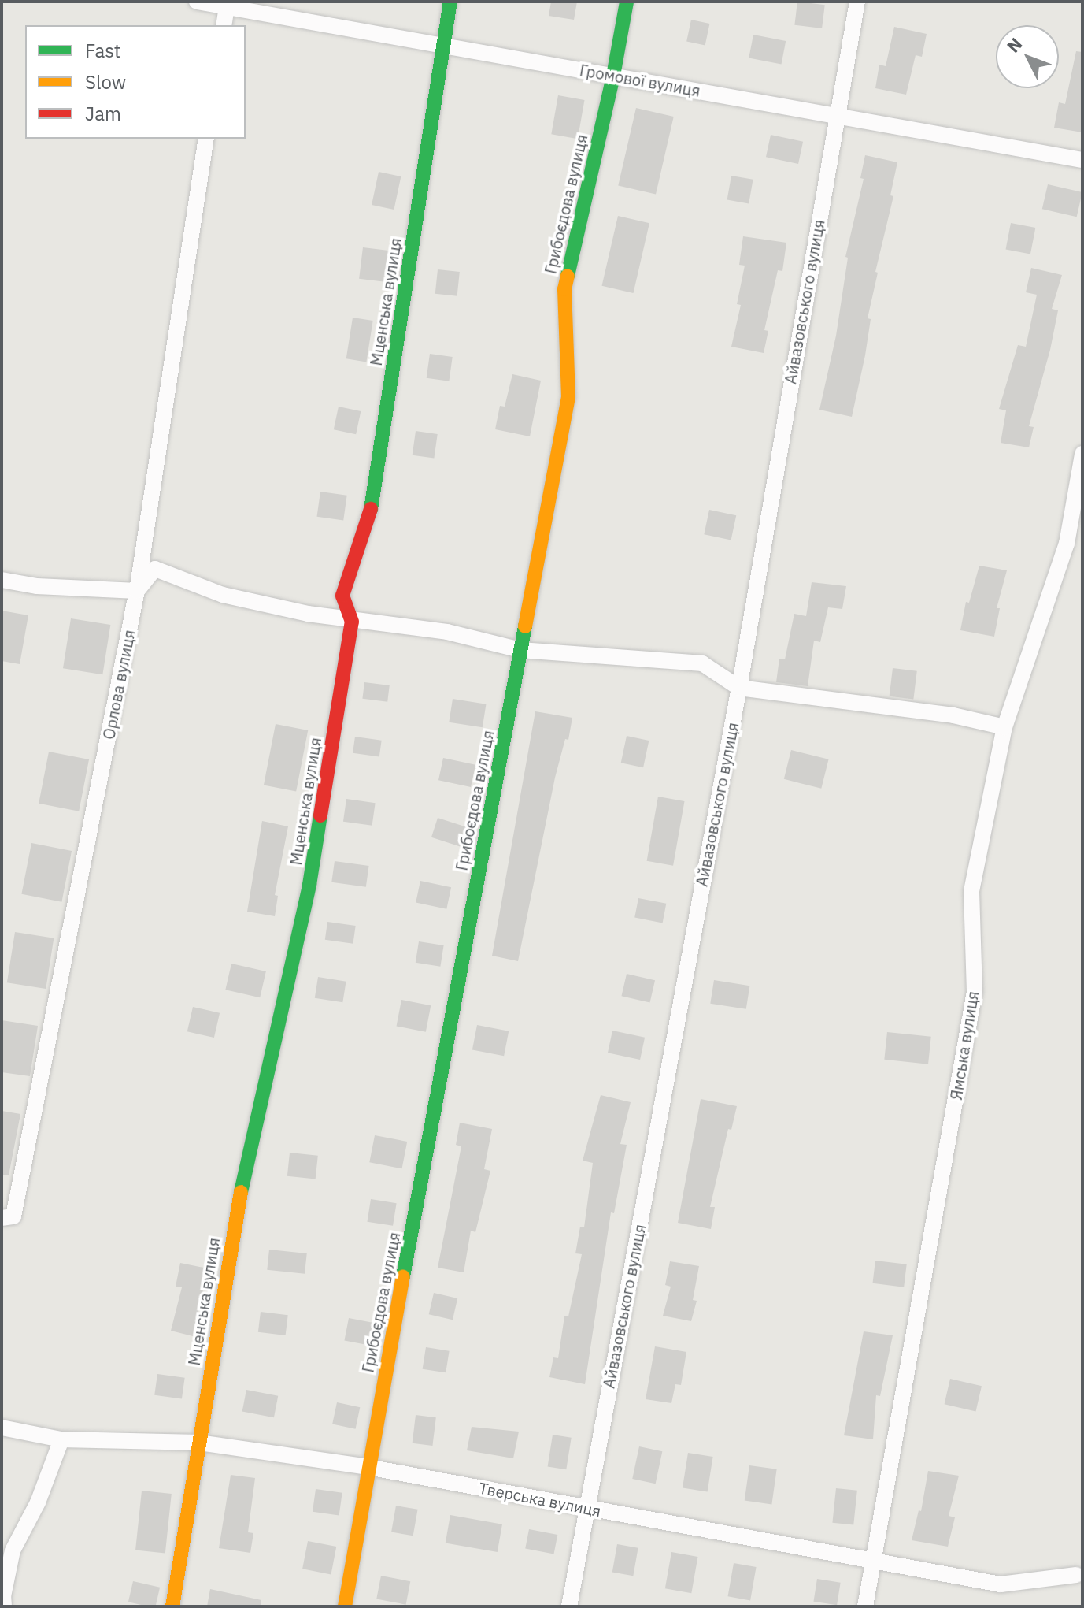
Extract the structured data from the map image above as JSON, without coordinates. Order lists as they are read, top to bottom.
{
  "streets": {
    "street": [
      "Громової вулиця",
      "Грибоєдова вулиця",
      "Мценська вулиця",
      "Айвазовського вулиця",
      "Орлова вулиця",
      "Ямська вулиця",
      "Тверська вулиця"
    ]
  },
  "crossings": [
    ["Громової вулиця", "Грибоєдова вулиця"],
    ["Громової вулиця", "Мценська вулиця"],
    ["Громової вулиця", "Айвазовського вулиця"],
    ["Грибоєдова вулиця", "Тверська вулиця"],
    ["Мценська вулиця", "Тверська вулиця"],
    ["Айвазовського вулиця", "Тверська вулиця"],
    ["Ямська вулиця", "Тверська вулиця"]
  ],
  "legend": ["Fast", "Slow", "Jam"],
  "north": "top left"
}
